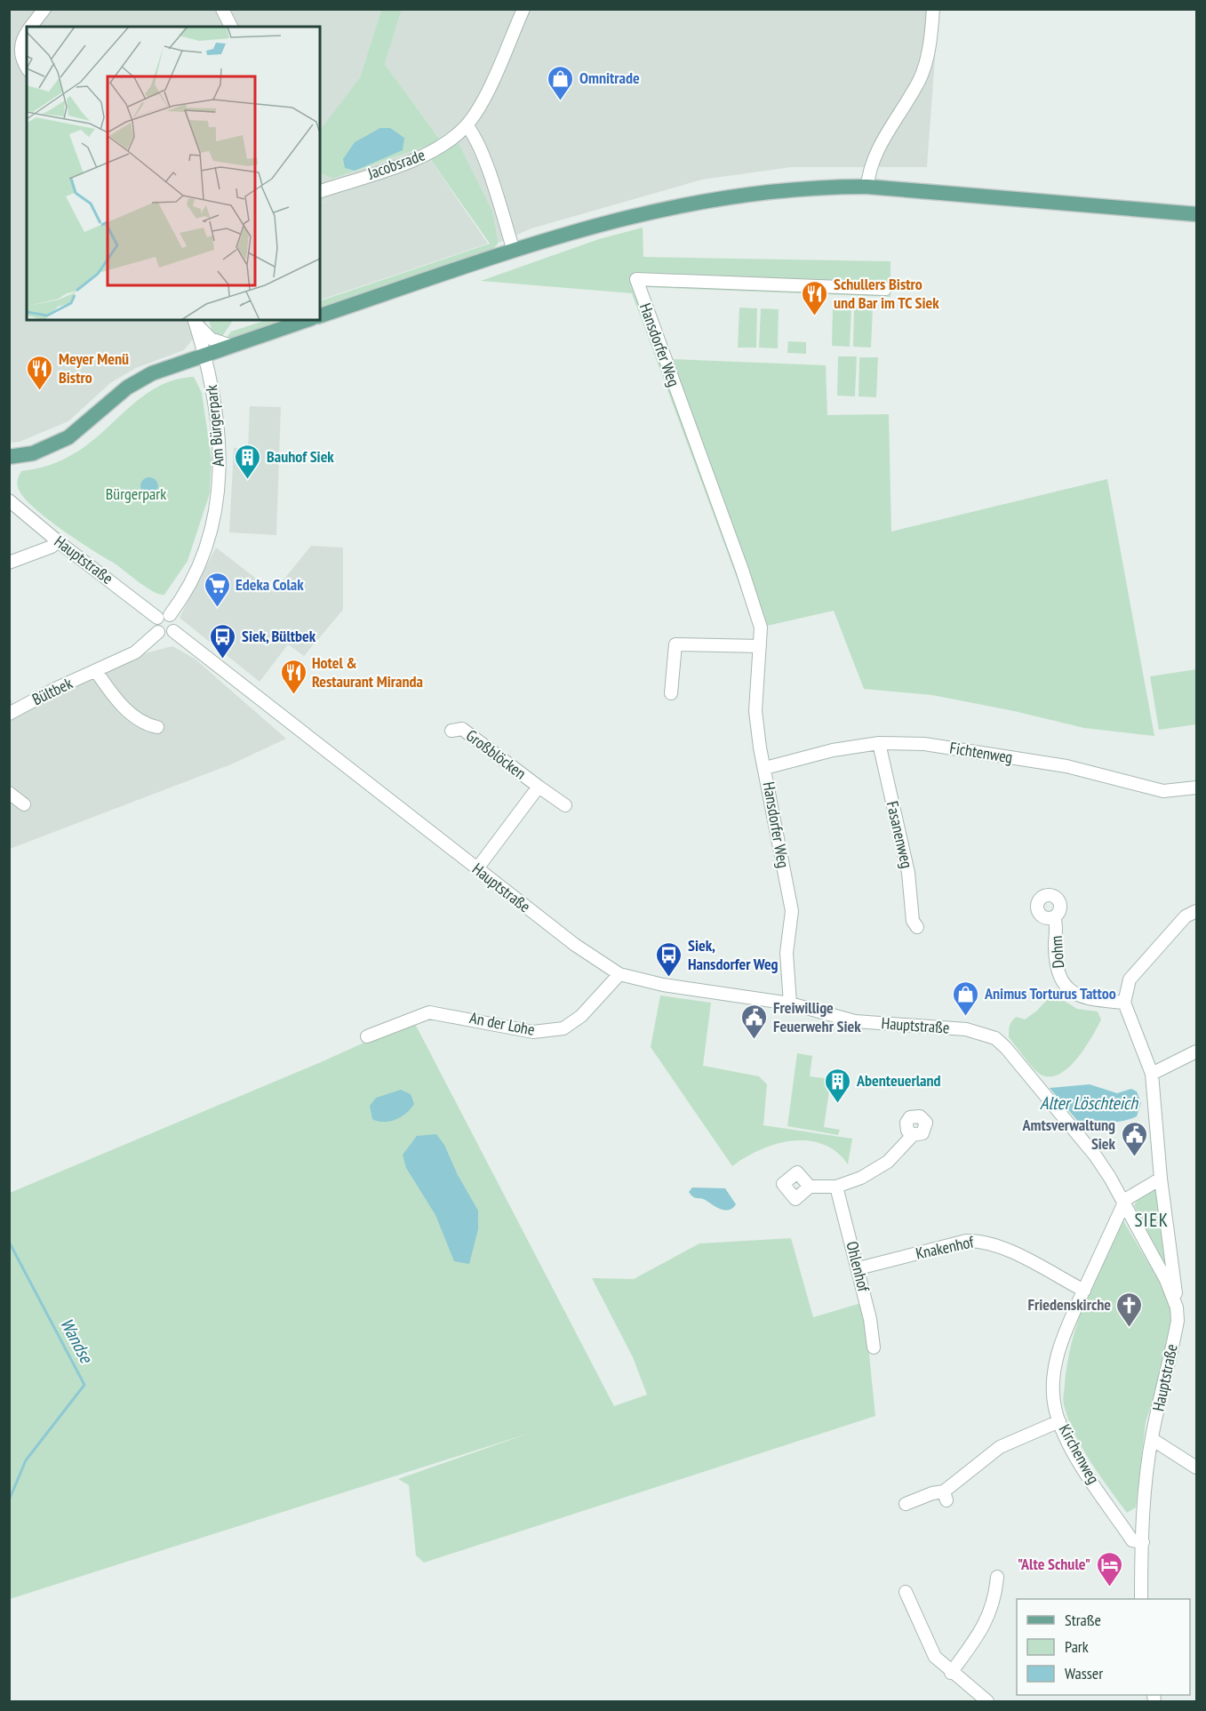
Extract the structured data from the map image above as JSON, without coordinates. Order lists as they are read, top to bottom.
{
  "streets": {
    "street": [
      "Jacobsrade",
      "Hansdorfer Weg",
      "Am Bürgerpark",
      "Hauptstraße",
      "Bültbek",
      "Fichtenweg",
      "Großblöcken",
      "Fasanenweg",
      "Dohm",
      "An der Lohe",
      "Knakenhof",
      "Ohlenhof",
      "Kirchenweg"
    ]
  },
  "crossings": [
    ["Hansdorfer Weg", "Hauptstraße"],
    ["Hansdorfer Weg", "Fichtenweg"],
    ["Am Bürgerpark", "Hauptstraße"],
    ["Am Bürgerpark", "Bültbek"],
    ["Hauptstraße", "Bültbek"],
    ["Hauptstraße", "Großblöcken"],
    ["Hauptstraße", "An der Lohe"],
    ["Hauptstraße", "Kirchenweg"],
    ["Fichtenweg", "Fasanenweg"],
    ["Knakenhof", "Ohlenhof"],
    ["Knakenhof", "Kirchenweg"]
  ],
  "districts": ["SIEK"],
  "water": ["Alter Löschteich", "Wandse"],
  "parks": ["Bürgerpark"],
  "places": {
    "shop": ["Omnitrade", "Animus Torturus Tattoo"],
    "restaurant": ["Schullers Bistro und Bar im TC Siek", "Meyer Menü Bistro", "Hotel & Restaurant Miranda"],
    "building": ["Bauhof Siek", "Abenteuerland"],
    "supermarket": ["Edeka Colak"],
    "bus stop": ["Siek, Bültbek", "Siek, Hansdorfer Weg"],
    "public building": ["Freiwillige Feuerwehr Siek", "Amtsverwaltung Siek"],
    "church": ["Friedenskirche"],
    "hotel": ["\"Alte Schule\""]
  },
  "legend": ["Straße", "Park", "Wasser"]
}
